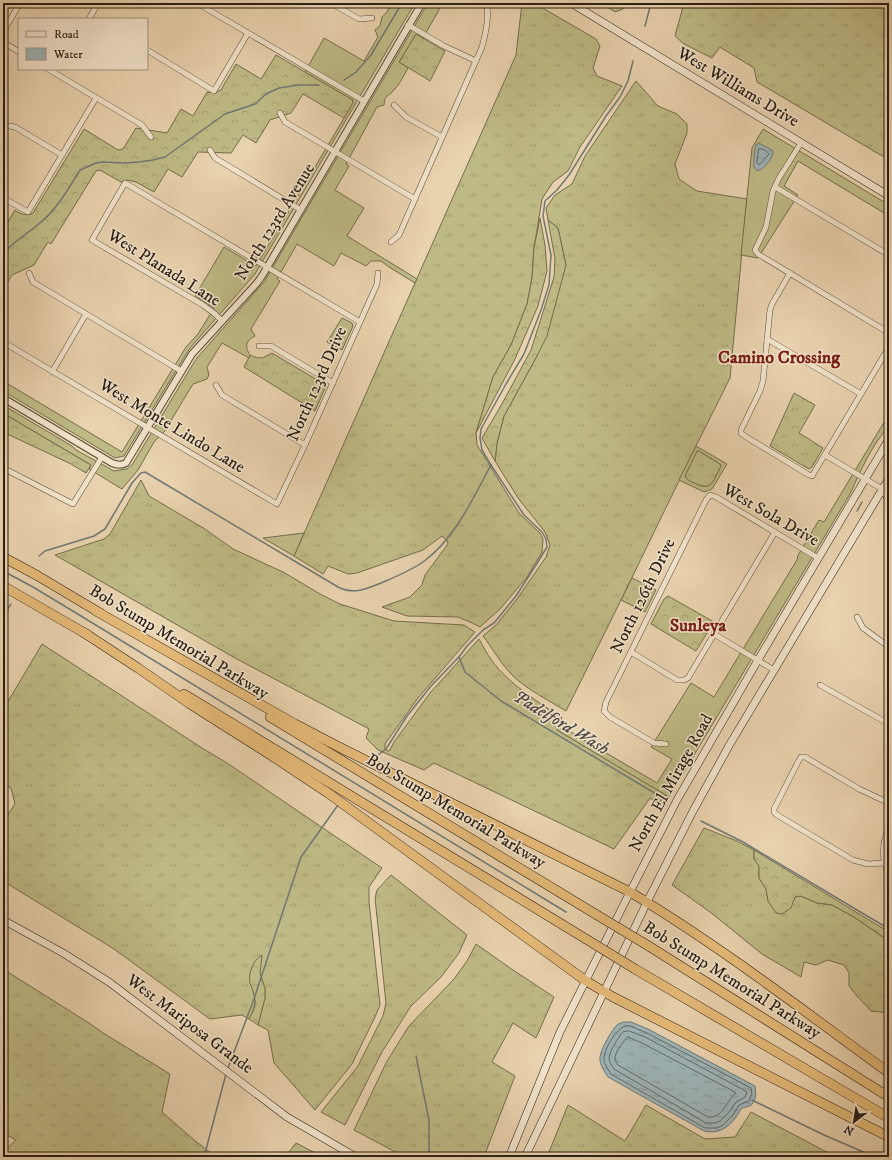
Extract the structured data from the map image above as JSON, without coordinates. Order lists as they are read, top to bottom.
{
  "streets": {
    "highway": ["Bob Stump Memorial Parkway"],
    "main road": ["West Williams Drive", "North El Mirage Road", "West Mariposa Grande"],
    "street": [
      "North 123rd Avenue",
      "West Planada Lane",
      "North 123rd Drive",
      "West Monte Lindo Lane",
      "West Sola Drive",
      "North 126th Drive"
    ]
  },
  "crossings": [
    ["North 123rd Avenue", "West Planada Lane"],
    ["North 123rd Avenue", "West Monte Lindo Lane"],
    ["North 123rd Drive", "West Monte Lindo Lane"],
    ["West Sola Drive", "North 126th Drive"],
    ["West Sola Drive", "North El Mirage Road"]
  ],
  "districts": ["Camino Crossing", "Sunleya"],
  "water": ["Padelford Wash"],
  "legend": ["Road", "Water"],
  "north": "bottom left"
}
